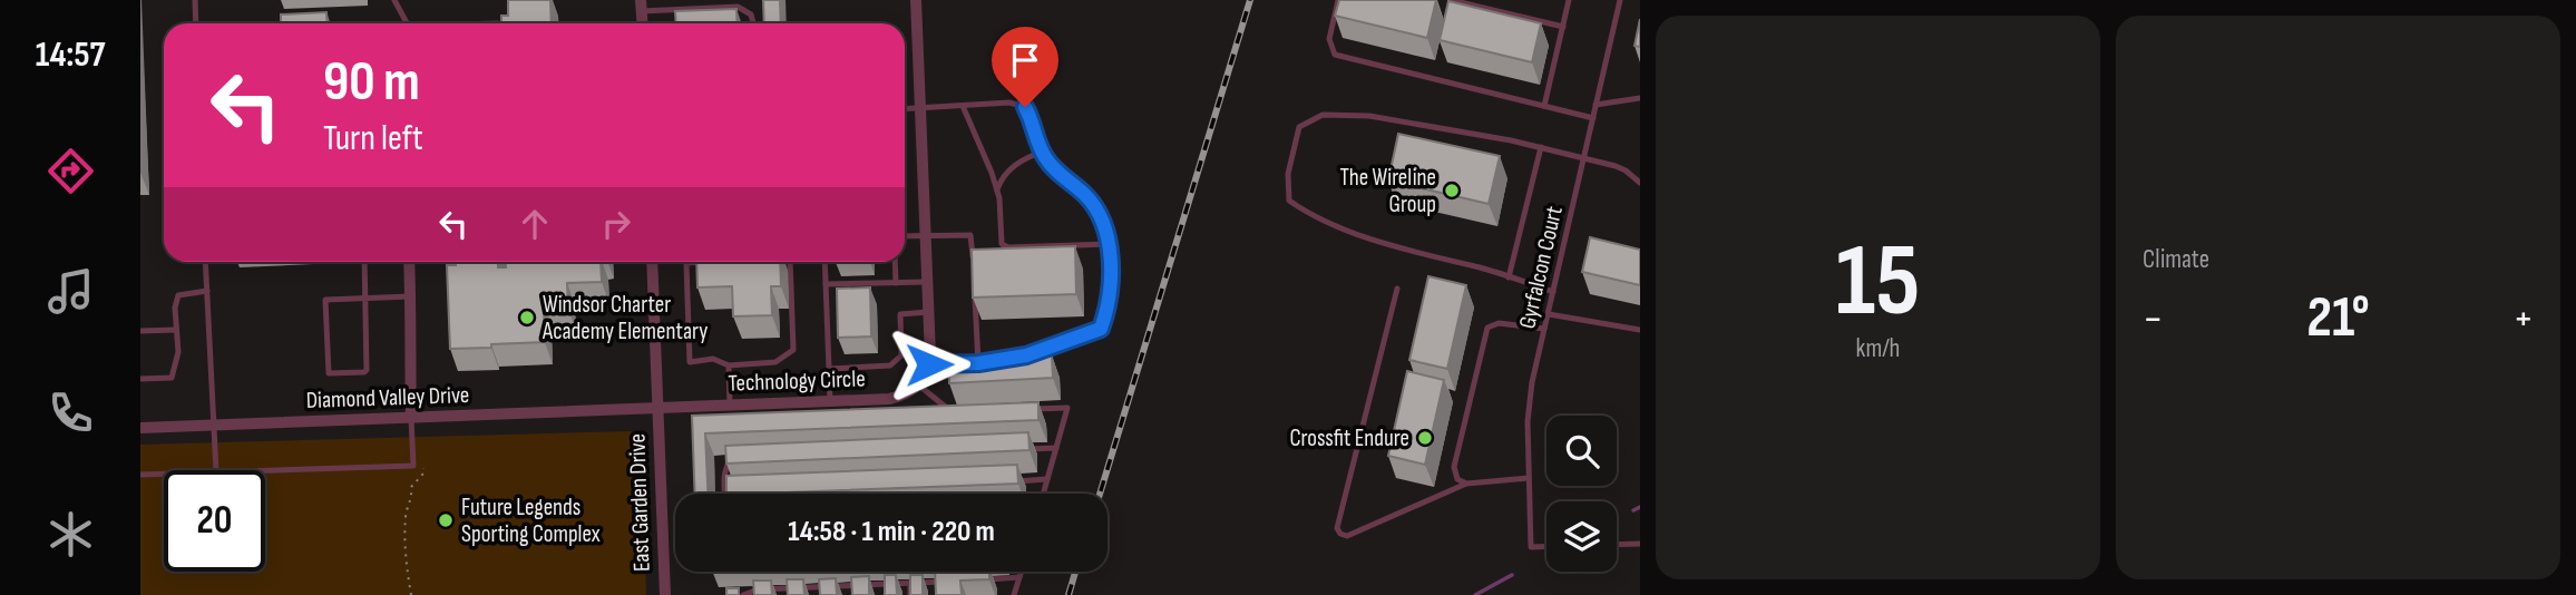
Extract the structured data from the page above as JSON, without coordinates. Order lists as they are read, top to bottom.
{
  "streets": {
    "street": ["Technology Circle", "Diamond Valley Drive", "East Garden Drive"],
    "lane": ["Gyrfalcon Court"]
  },
  "crossings": [
    ["Technology Circle", "East Garden Drive"],
    ["Diamond Valley Drive", "East Garden Drive"]
  ],
  "places": [
    "The Wireline Group",
    "Windsor Charter Academy Elementary",
    "Crossfit Endure",
    "Future Legends Sporting Complex"
  ],
  "page": {
    "tabs": "14:57",
    "tile": [
      ["15", "km/h"],
      "Climate"
    ],
    "turn": ["90 m", "Turn left"],
    "heat": ["−", "21°", "+"],
    "limit": "20",
    "trip": "14:58 · 1 min · 220 m"
  }
}
